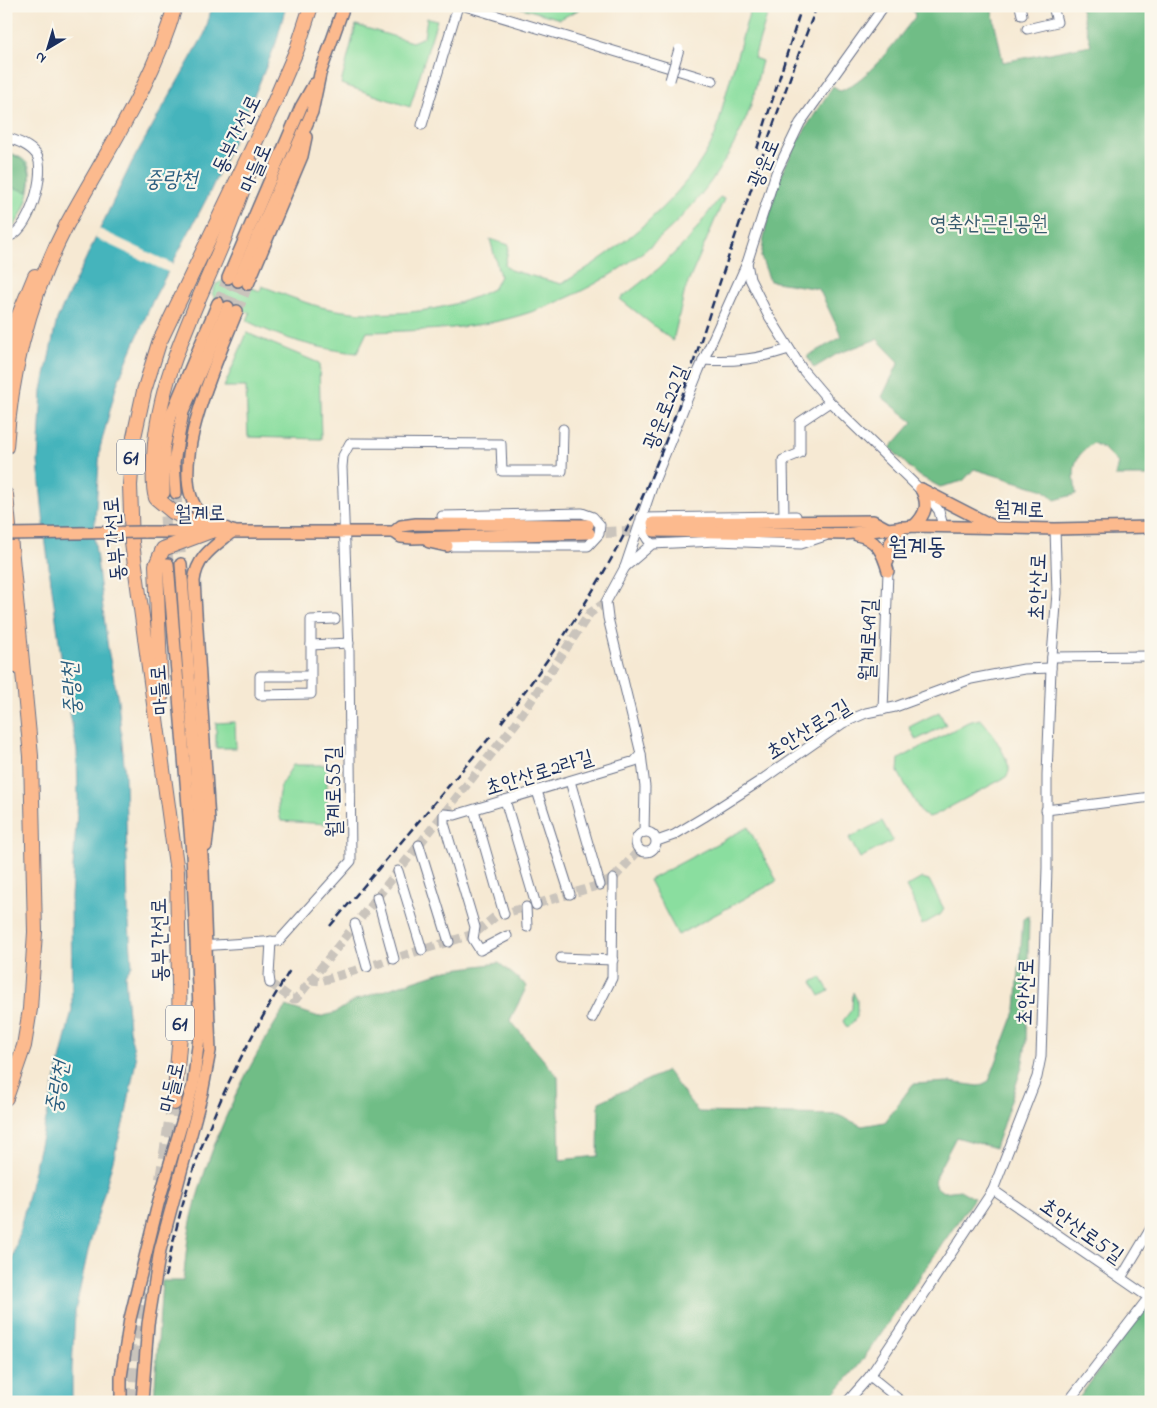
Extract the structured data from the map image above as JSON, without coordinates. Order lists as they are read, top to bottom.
{
  "streets": {
    "highway": ["동부간선로", "61"],
    "main road": ["마들로", "월계로"],
    "street": [
      "광운로",
      "광운로22길",
      "초안산로",
      "월계로49길",
      "초안산로2길",
      "초안산로2라길",
      "월계로55길",
      "초안산로5길"
    ]
  },
  "crossings": [
    ["광운로", "광운로22길"],
    ["마들로", "월계로55길"],
    ["월계로", "초안산로"],
    ["월계로", "월계로55길"],
    ["초안산로", "초안산로2길"],
    ["초안산로", "초안산로5길"],
    ["월계로49길", "초안산로2길"]
  ],
  "districts": ["월계동"],
  "water": ["중랑천"],
  "parks": ["영축산근린공원"],
  "north": "bottom left"
}
